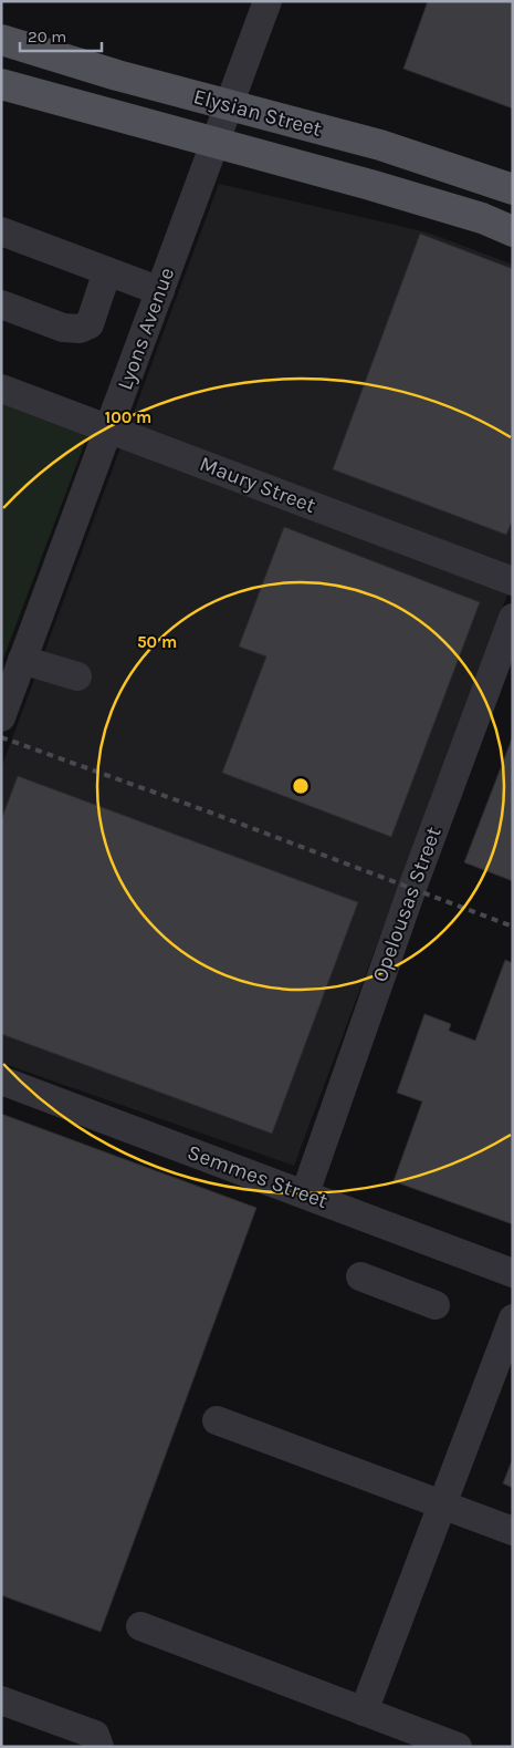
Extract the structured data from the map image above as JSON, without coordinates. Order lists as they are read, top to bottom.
{
  "streets": {
    "main road": ["Elysian Street"],
    "street": [
      "Lyons Avenue",
      "Maury Street",
      "Opelousas Street",
      "Semmes Street"
    ]
  },
  "crossings": [
    ["Lyons Avenue", "Maury Street"],
    ["Opelousas Street", "Semmes Street"]
  ],
  "scale_bar": "20 m",
  "rings": ["100 m", "50 m"]
}
